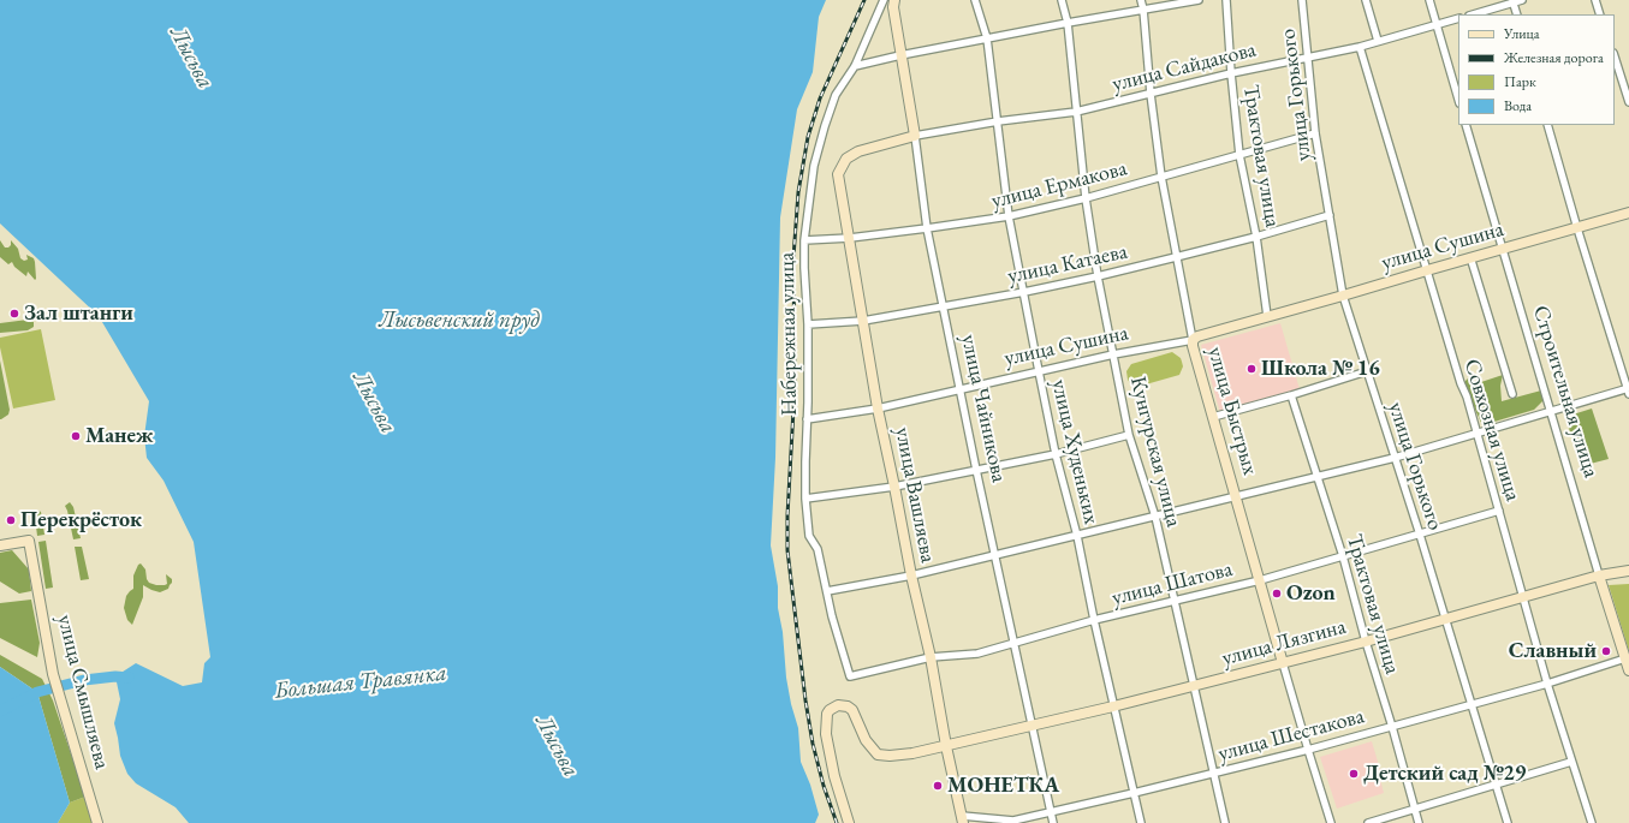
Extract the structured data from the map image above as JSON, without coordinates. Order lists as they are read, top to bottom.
{
  "streets": {
    "street": [
      "улица Сайдакова",
      "улица Горького",
      "Трактовая улица",
      "улица Ермакова",
      "улица Сушина",
      "улица Катаева",
      "Набережная улица",
      "Строительная улица",
      "улица Чайникова",
      "улица Быстрых",
      "Совхозная улица",
      "улица Худеньких",
      "Кунгурская улица",
      "улица Вашляева",
      "улица Шатова",
      "улица Лязгина",
      "улица Смышляева",
      "улица Шестакова"
    ]
  },
  "crossings": [
    ["улица Сайдакова", "улица Горького"],
    ["улица Сайдакова", "Трактовая улица"],
    ["улица Сайдакова", "улица Чайникова"],
    ["улица Сайдакова", "улица Быстрых"],
    ["улица Сайдакова", "Совхозная улица"],
    ["улица Сайдакова", "улица Худеньких"],
    ["улица Сайдакова", "Кунгурская улица"],
    ["улица Сайдакова", "улица Вашляева"],
    ["улица Горького", "улица Ермакова"],
    ["улица Горького", "улица Сушина"],
    ["улица Горького", "улица Катаева"],
    ["улица Горького", "улица Шатова"],
    ["улица Горького", "улица Лязгина"],
    ["улица Горького", "улица Шестакова"],
    ["Трактовая улица", "улица Ермакова"],
    ["Трактовая улица", "улица Сушина"],
    ["Трактовая улица", "улица Катаева"],
    ["Трактовая улица", "улица Шатова"],
    ["Трактовая улица", "улица Лязгина"],
    ["Трактовая улица", "улица Шестакова"],
    ["улица Ермакова", "Набережная улица"],
    ["улица Ермакова", "улица Чайникова"],
    ["улица Ермакова", "улица Быстрых"],
    ["улица Ермакова", "улица Худеньких"],
    ["улица Ермакова", "Кунгурская улица"],
    ["улица Ермакова", "улица Вашляева"],
    ["улица Сушина", "Набережная улица"],
    ["улица Сушина", "Строительная улица"],
    ["улица Сушина", "улица Чайникова"],
    ["улица Сушина", "улица Быстрых"],
    ["улица Сушина", "Совхозная улица"],
    ["улица Сушина", "улица Худеньких"],
    ["улица Сушина", "Кунгурская улица"],
    ["улица Сушина", "улица Вашляева"],
    ["улица Катаева", "Набережная улица"],
    ["улица Катаева", "улица Чайникова"],
    ["улица Катаева", "улица Быстрых"],
    ["улица Катаева", "улица Худеньких"],
    ["улица Катаева", "Кунгурская улица"],
    ["улица Катаева", "улица Вашляева"],
    ["Набережная улица", "улица Шатова"],
    ["Строительная улица", "улица Лязгина"],
    ["Строительная улица", "улица Шестакова"],
    ["улица Чайникова", "улица Вашляева"],
    ["улица Чайникова", "улица Шатова"],
    ["улица Чайникова", "улица Лязгина"],
    ["улица Чайникова", "улица Шестакова"],
    ["улица Быстрых", "улица Шатова"],
    ["улица Быстрых", "улица Лязгина"],
    ["улица Быстрых", "улица Шестакова"],
    ["Совхозная улица", "улица Шатова"],
    ["Совхозная улица", "улица Лязгина"],
    ["Совхозная улица", "улица Шестакова"],
    ["улица Худеньких", "улица Шатова"],
    ["улица Худеньких", "улица Лязгина"],
    ["улица Худеньких", "улица Шестакова"],
    ["Кунгурская улица", "улица Шатова"],
    ["Кунгурская улица", "улица Лязгина"],
    ["Кунгурская улица", "улица Шестакова"],
    ["улица Вашляева", "улица Шатова"],
    ["улица Вашляева", "улица Лязгина"],
    ["улица Вашляева", "улица Шестакова"]
  ],
  "water": ["Лысьва", "Лысьвенский пруд", "Большая Травянка"],
  "places": [
    "Зал штанги",
    "Школа № 16",
    "Манеж",
    "Перекрёсток",
    "Ozon",
    "Славный",
    "Детский сад №29",
    "МОНЕТКА"
  ],
  "legend": [
    "Улица",
    "Железная дорога",
    "Парк",
    "Вода"
  ]
}
